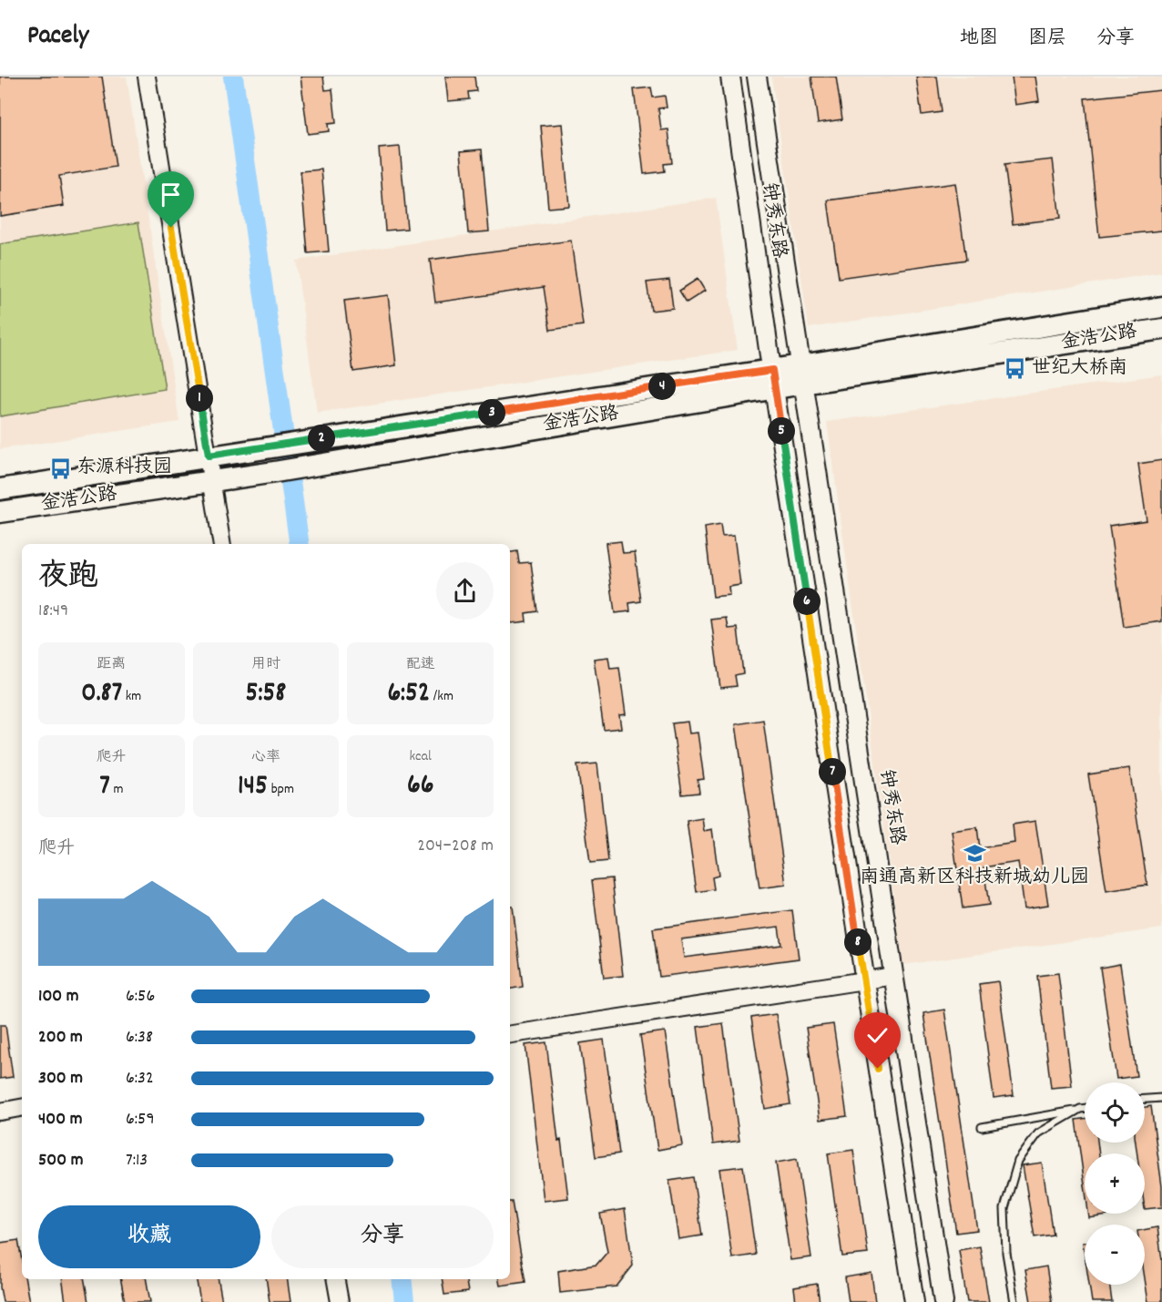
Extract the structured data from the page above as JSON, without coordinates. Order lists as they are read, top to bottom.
{
  "streets": {
    "main road": ["钟秀东路", "金浩公路"]
  },
  "crossings": [
    ["钟秀东路", "金浩公路"]
  ],
  "places": {
    "bus stop": ["世纪大桥南", "东源科技园"],
    "school or university": ["南通高新区科技新城幼儿园"]
  },
  "page": {
    "header": "Pacely",
    "nav": ["地图", "图层", "分享"],
    "pins": [
      "4",
      "1",
      "3",
      "5",
      "2",
      "6",
      "7",
      "8"
    ],
    "heading": ["夜跑", "18:49"],
    "stats": [
      ["距离", "0.87 km"],
      ["用时", "5:58"],
      ["配速", "6:52 /km"],
      ["爬升", "7 m"],
      ["心率", "145 bpm"],
      ["kcal", "66"]
    ],
    "chart": ["爬升", "204–208 m"],
    "list": [
      {
        "name": "100 m",
        "note": "6:56"
      },
      {
        "name": "200 m",
        "note": "6:38"
      },
      {
        "name": "300 m",
        "note": "6:32"
      },
      {
        "name": "400 m",
        "note": "6:59"
      },
      {
        "name": "500 m",
        "note": "7:13"
      }
    ],
    "map_buttons": ["+", "−"],
    "buttons": ["收藏", "分享"]
  }
}
